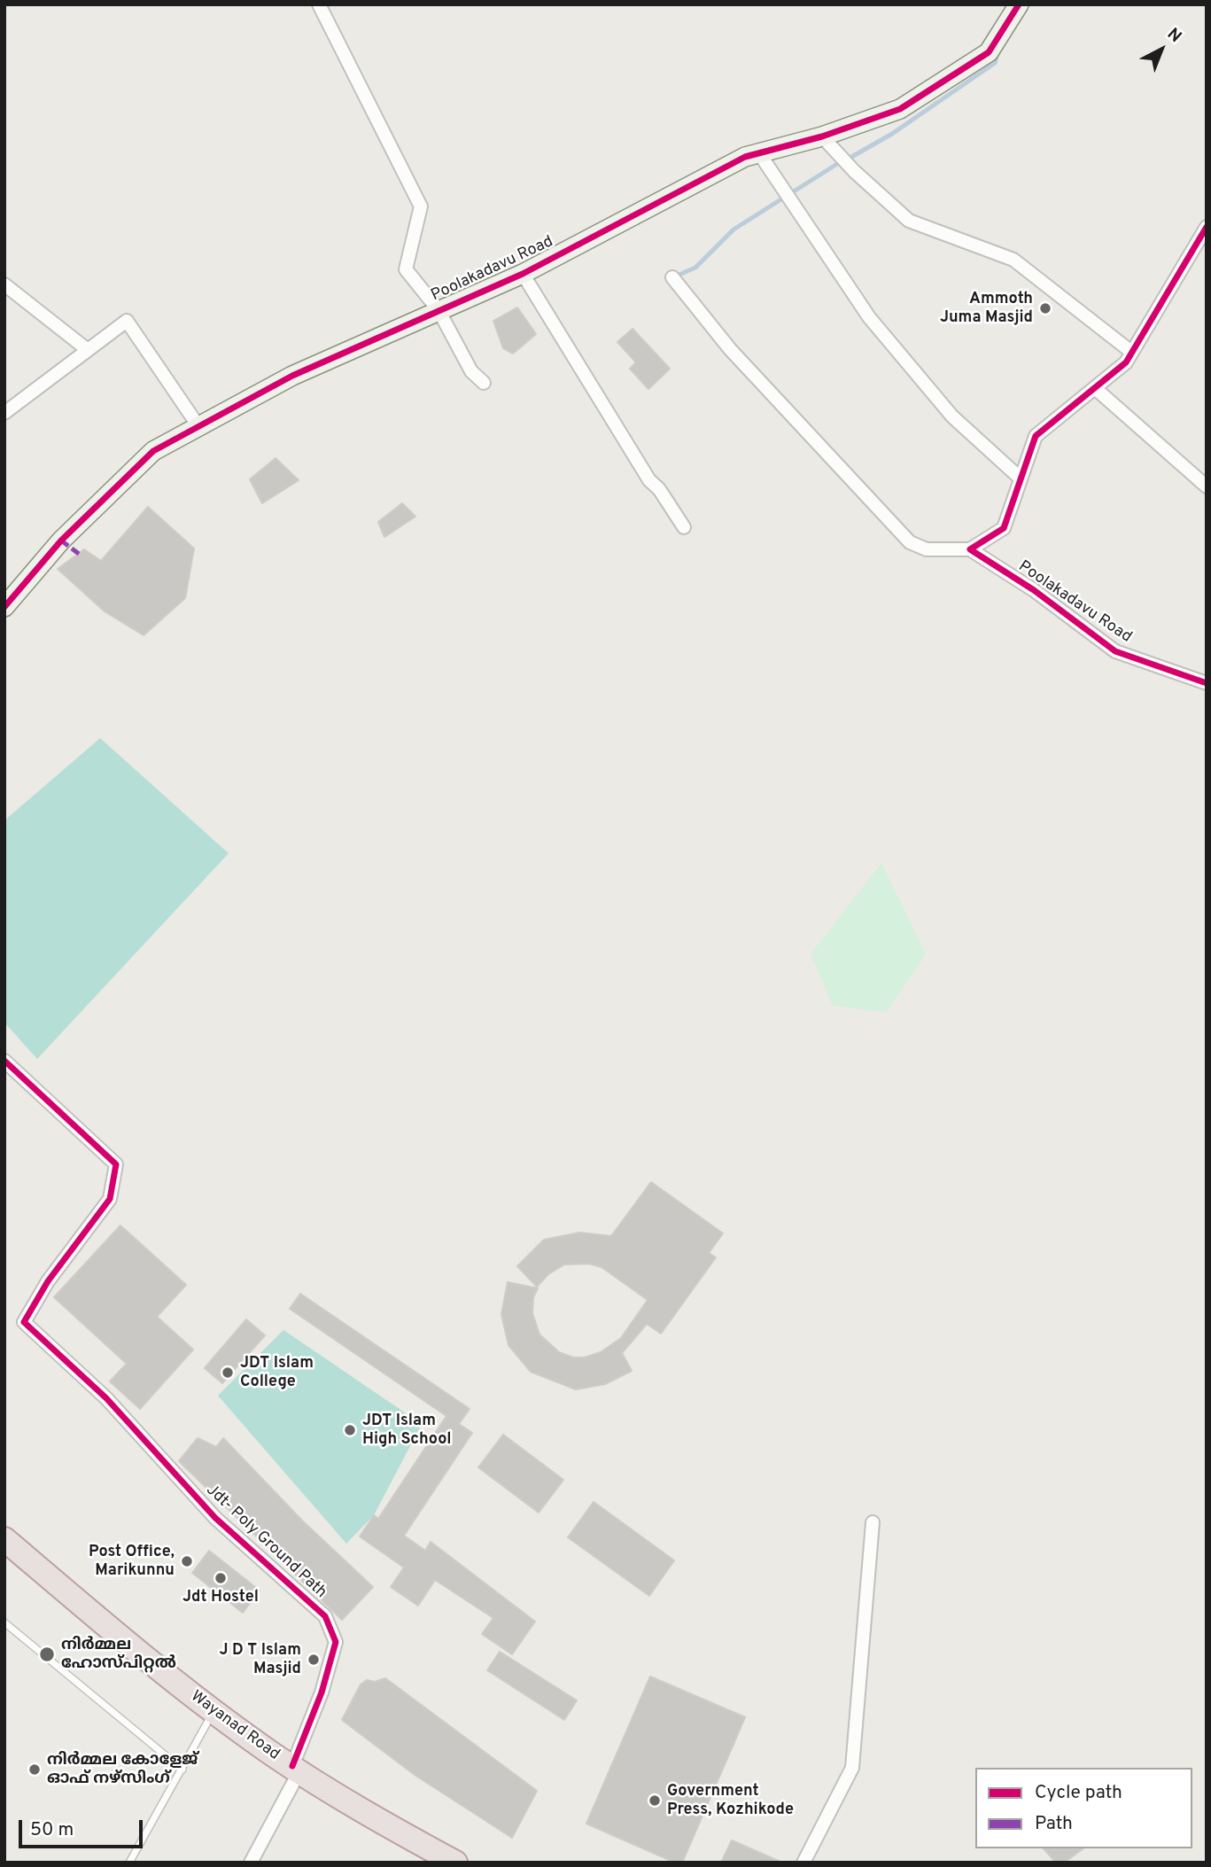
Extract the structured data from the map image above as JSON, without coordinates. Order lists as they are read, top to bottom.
{
  "streets": {
    "highway": ["Wayanad Road"],
    "street": ["Poolakadavu Road", "Jdt- Poly Ground Path"]
  },
  "crossings": [
    ["Jdt- Poly Ground Path", "Wayanad Road"]
  ],
  "places": [
    "Ammoth Juma Masjid",
    "JDT Islam College",
    "JDT Islam High School",
    "Post Office, Marikunnu",
    "Jdt Hostel",
    "നിർമ്മല ഹോസ്പിറ്റൽ",
    "J D T Islam Masjid",
    "നിർമ്മല കോളേജ് ഓഫ് നഴ്സിംഗ്",
    "Government Press, Kozhikode"
  ],
  "legend": ["Cycle path", "Path"],
  "scale_bar": "50 m",
  "north": "top right"
}
